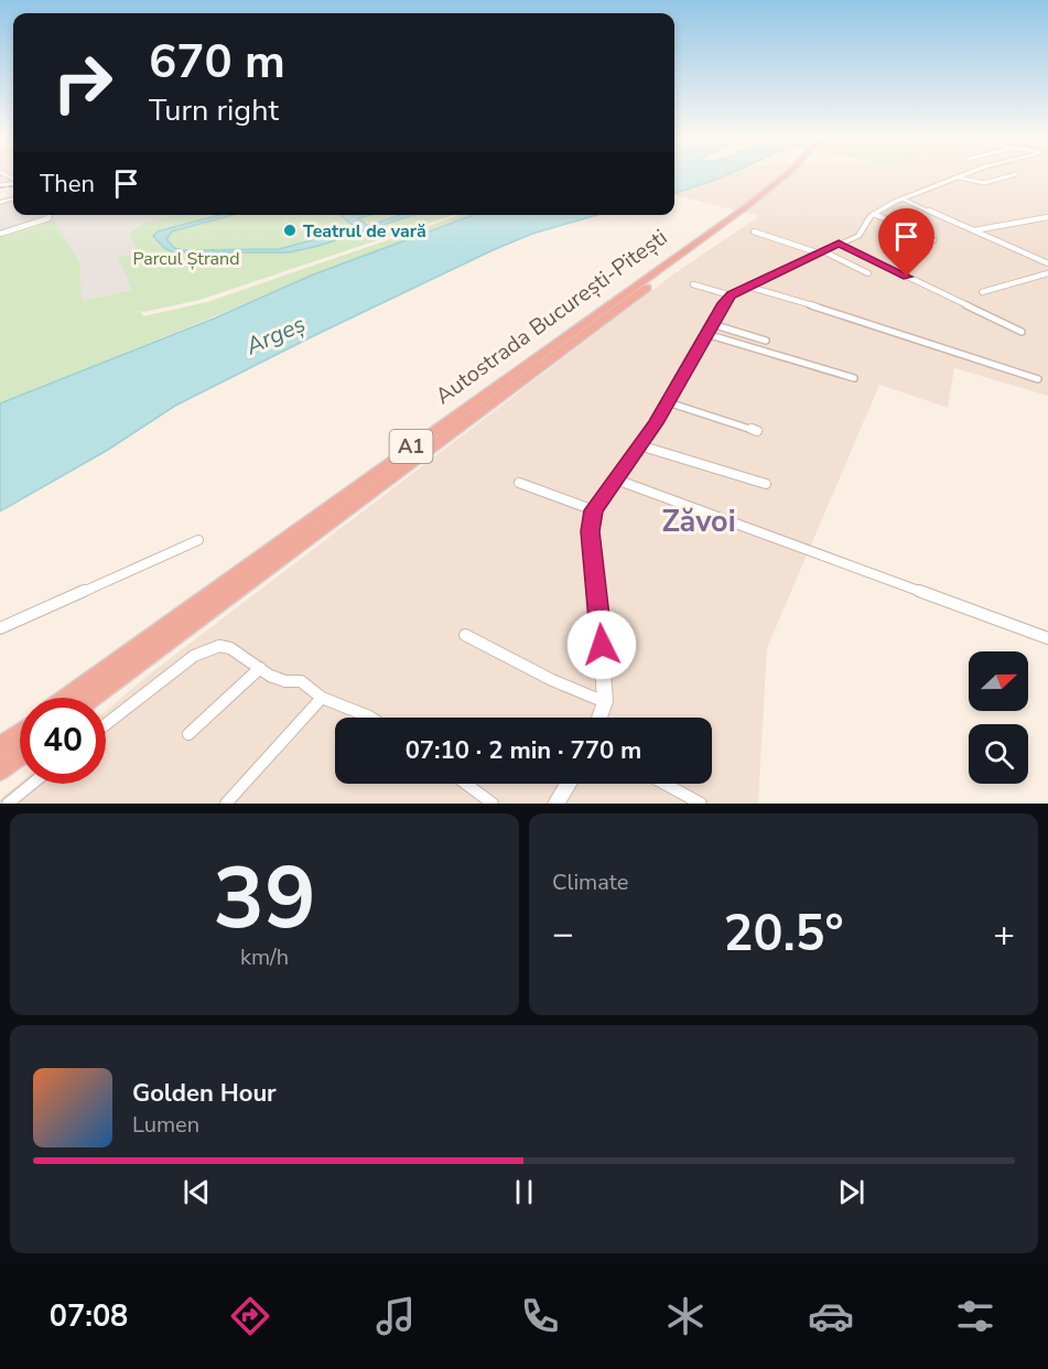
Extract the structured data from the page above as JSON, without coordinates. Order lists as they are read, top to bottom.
{
  "streets": {
    "highway": ["Autostrada București-Pitești", "A1"]
  },
  "districts": ["Zăvoi"],
  "water": ["Argeș"],
  "parks": ["Parcul Ștrand"],
  "places": ["Teatrul de vară"],
  "north": "right",
  "page": {
    "turn": ["670 m", "Turn right"],
    "then": "Then",
    "limit": "40",
    "trip": "07:10 · 2 min · 770 m",
    "tile": [
      ["39", "km/h"],
      "Climate"
    ],
    "heat": ["−", "20.5°", "+"],
    "song": ["Golden Hour", "Lumen"],
    "tabs": "07:08"
  }
}
